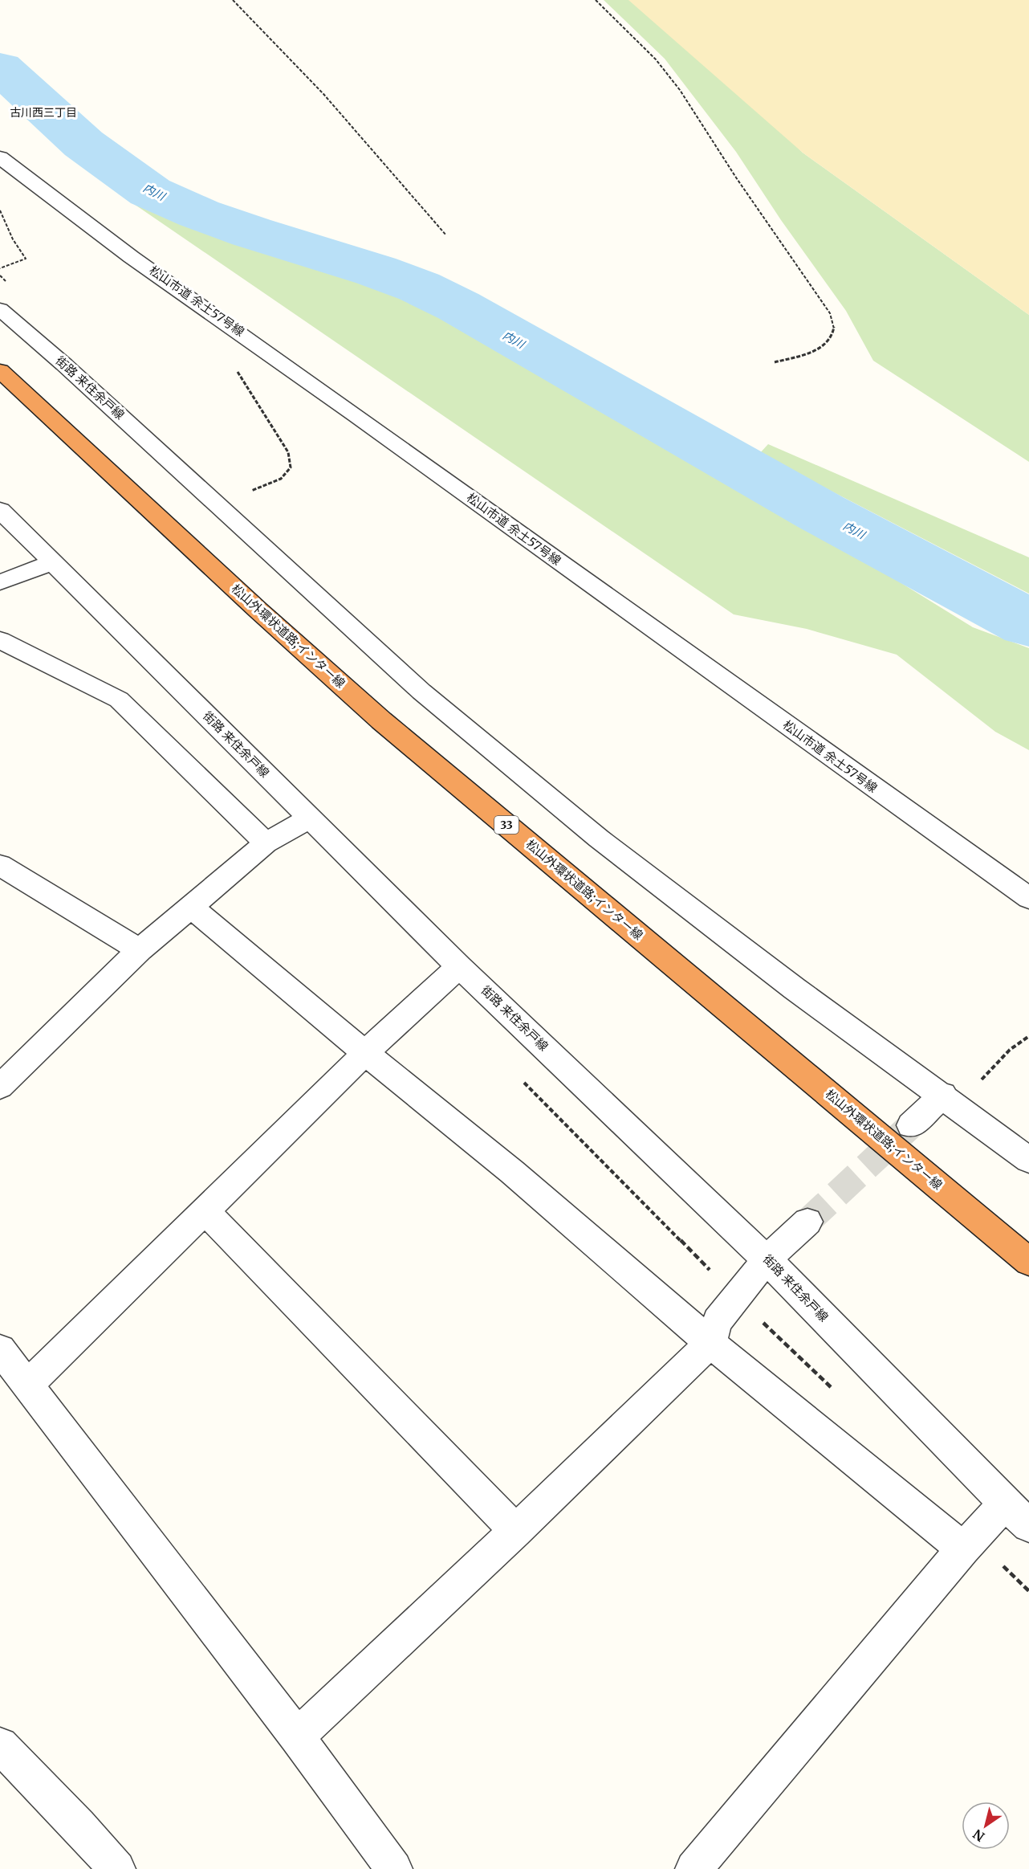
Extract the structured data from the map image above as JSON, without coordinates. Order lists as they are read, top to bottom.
{
  "streets": {
    "highway": ["松山外環状道路;インター線", "33"],
    "street": ["松山市道 余土57号線", "街路 来住余戸線"]
  },
  "districts": ["古川西三丁目"],
  "water": ["内川"],
  "north": "bottom left"
}
